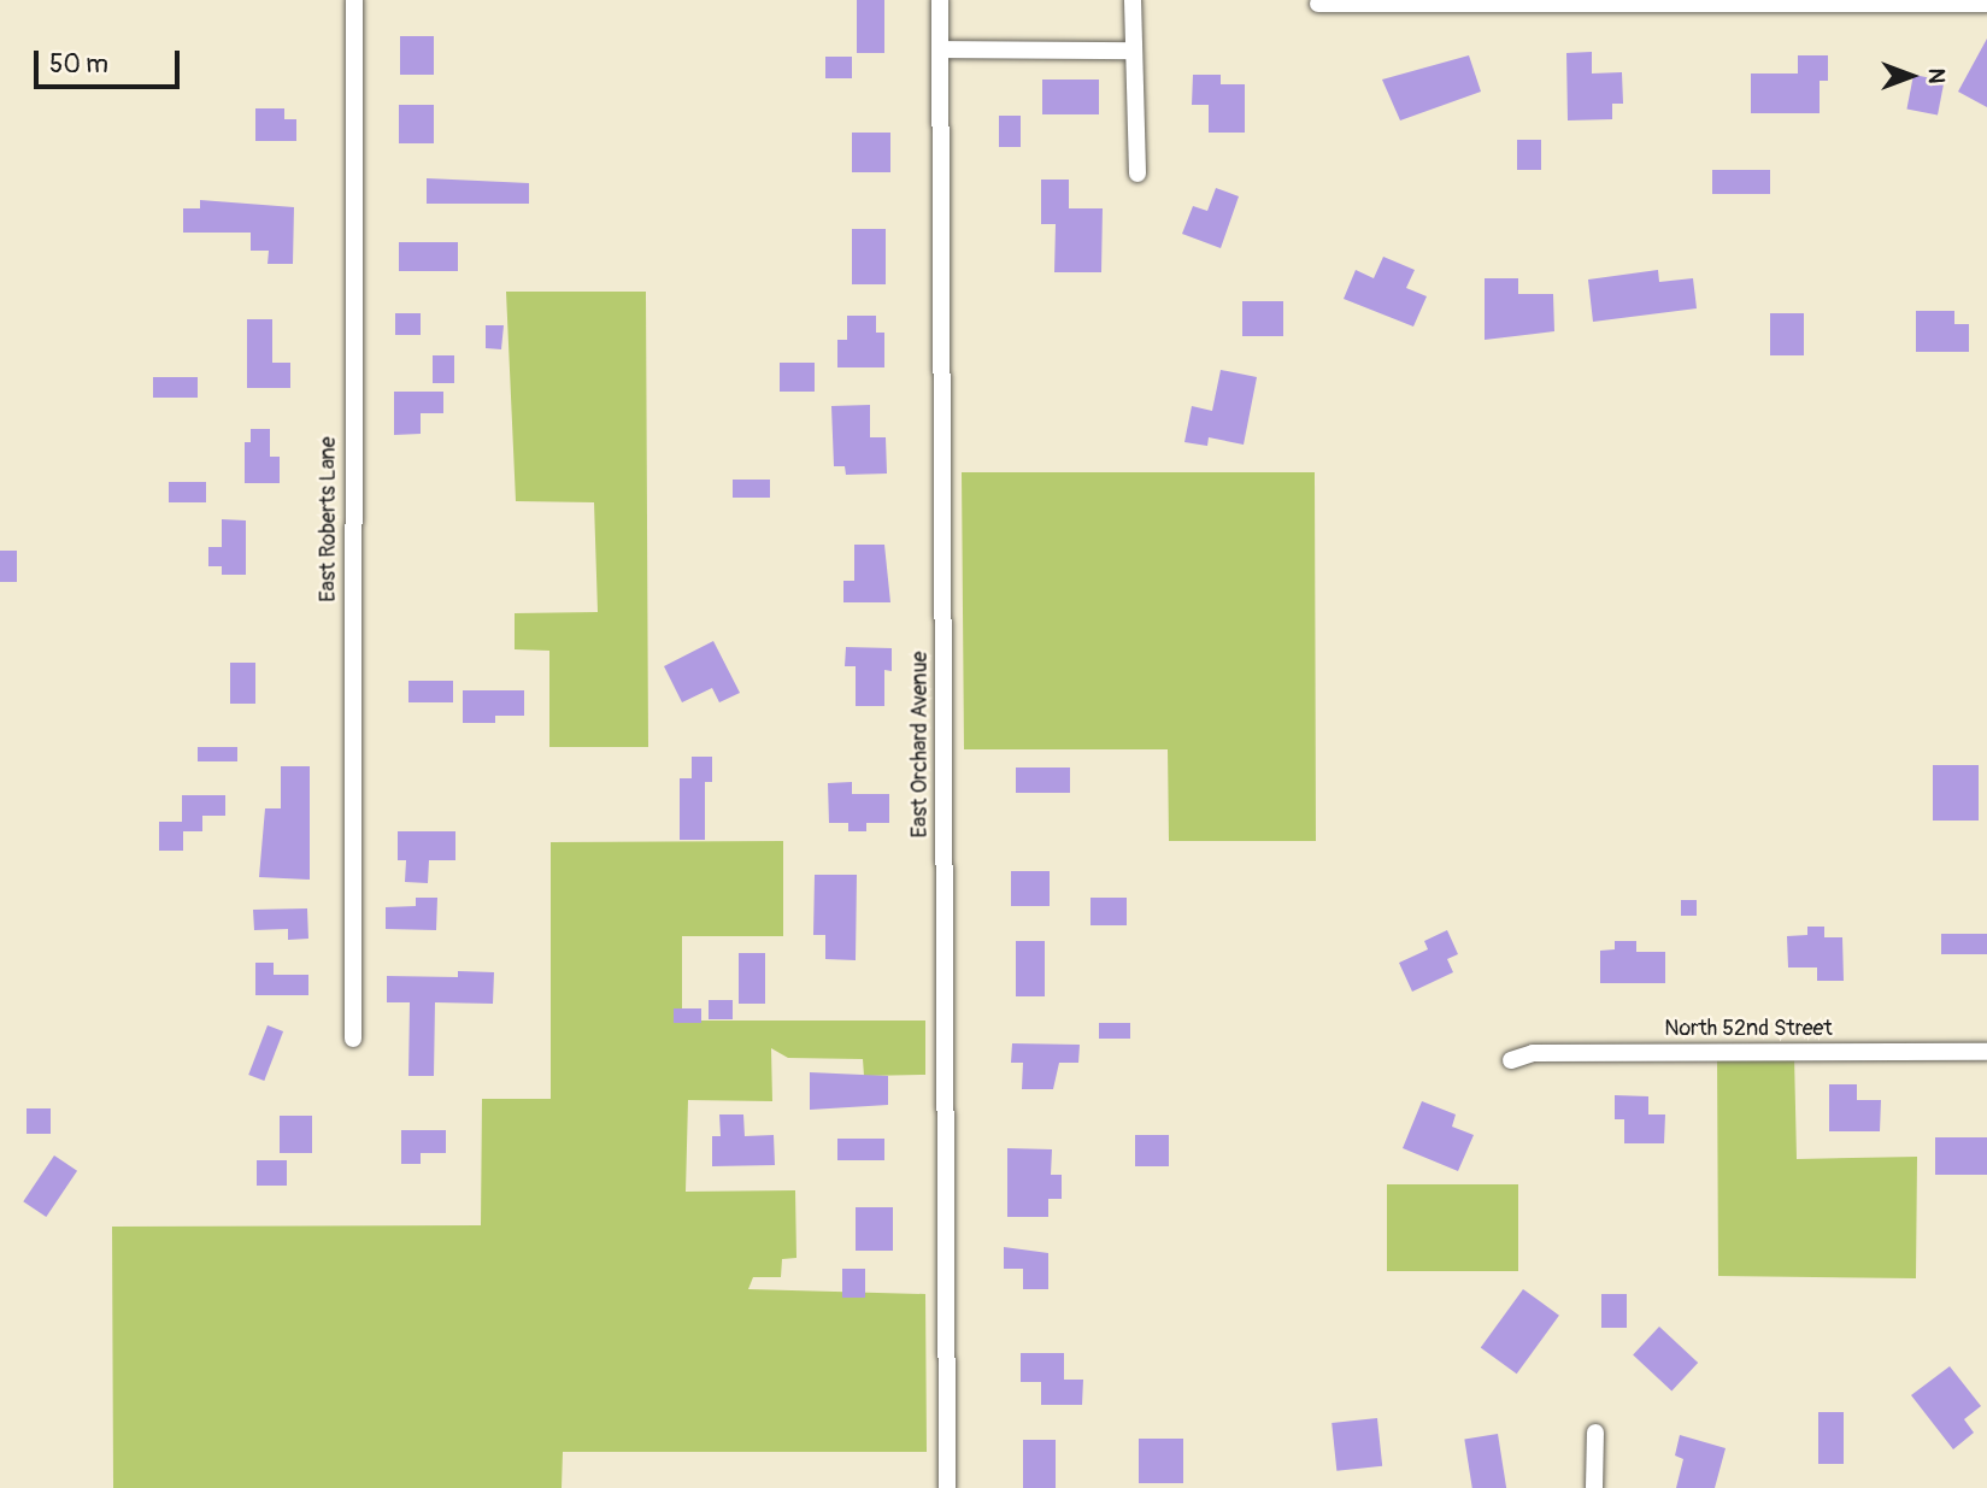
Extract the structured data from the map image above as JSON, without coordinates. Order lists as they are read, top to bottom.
{
  "streets": {
    "street": ["East Roberts Lane", "East Orchard Avenue", "North 52nd Street"]
  },
  "scale_bar": "50 m",
  "north": "right"
}
